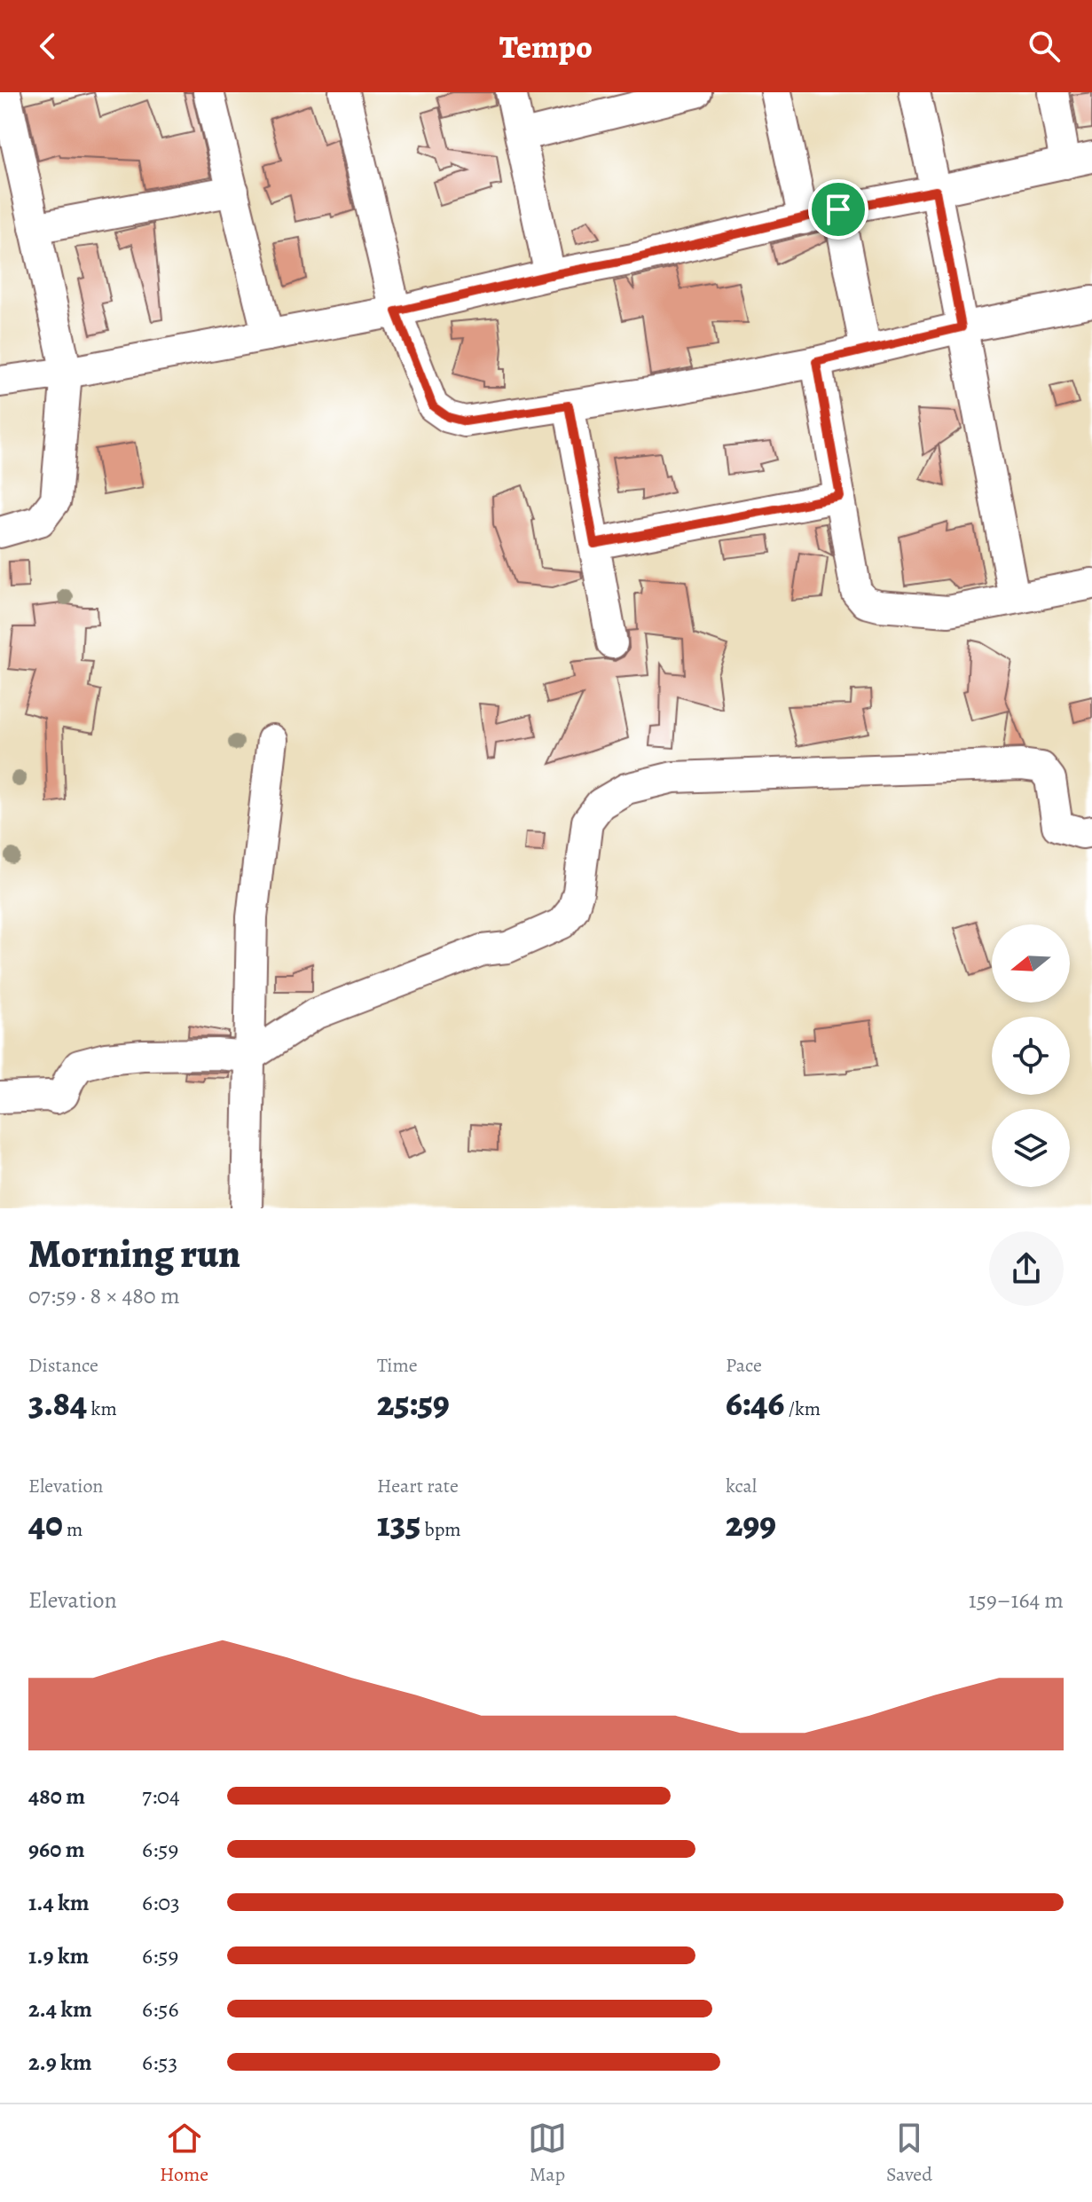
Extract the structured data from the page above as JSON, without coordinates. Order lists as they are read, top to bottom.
{
  "north": "left",
  "page": {
    "header": "Tempo",
    "heading": ["Morning run", "07:59 · 8 × 480 m"],
    "stats": [
      ["Distance", "3.84 km"],
      ["Time", "25:59"],
      ["Pace", "6:46 /km"],
      ["Elevation", "40 m"],
      ["Heart rate", "135 bpm"],
      ["kcal", "299"]
    ],
    "chart": ["Elevation", "159–164 m"],
    "list": [
      {
        "name": "480 m",
        "note": "7:04"
      },
      {
        "name": "960 m",
        "note": "6:59"
      },
      {
        "name": "1.4 km",
        "note": "6:03"
      },
      {
        "name": "1.9 km",
        "note": "6:59"
      },
      {
        "name": "2.4 km",
        "note": "6:56"
      },
      {
        "name": "2.9 km",
        "note": "6:53"
      }
    ],
    "tabs": ["Home", "Map", "Saved"]
  }
}
